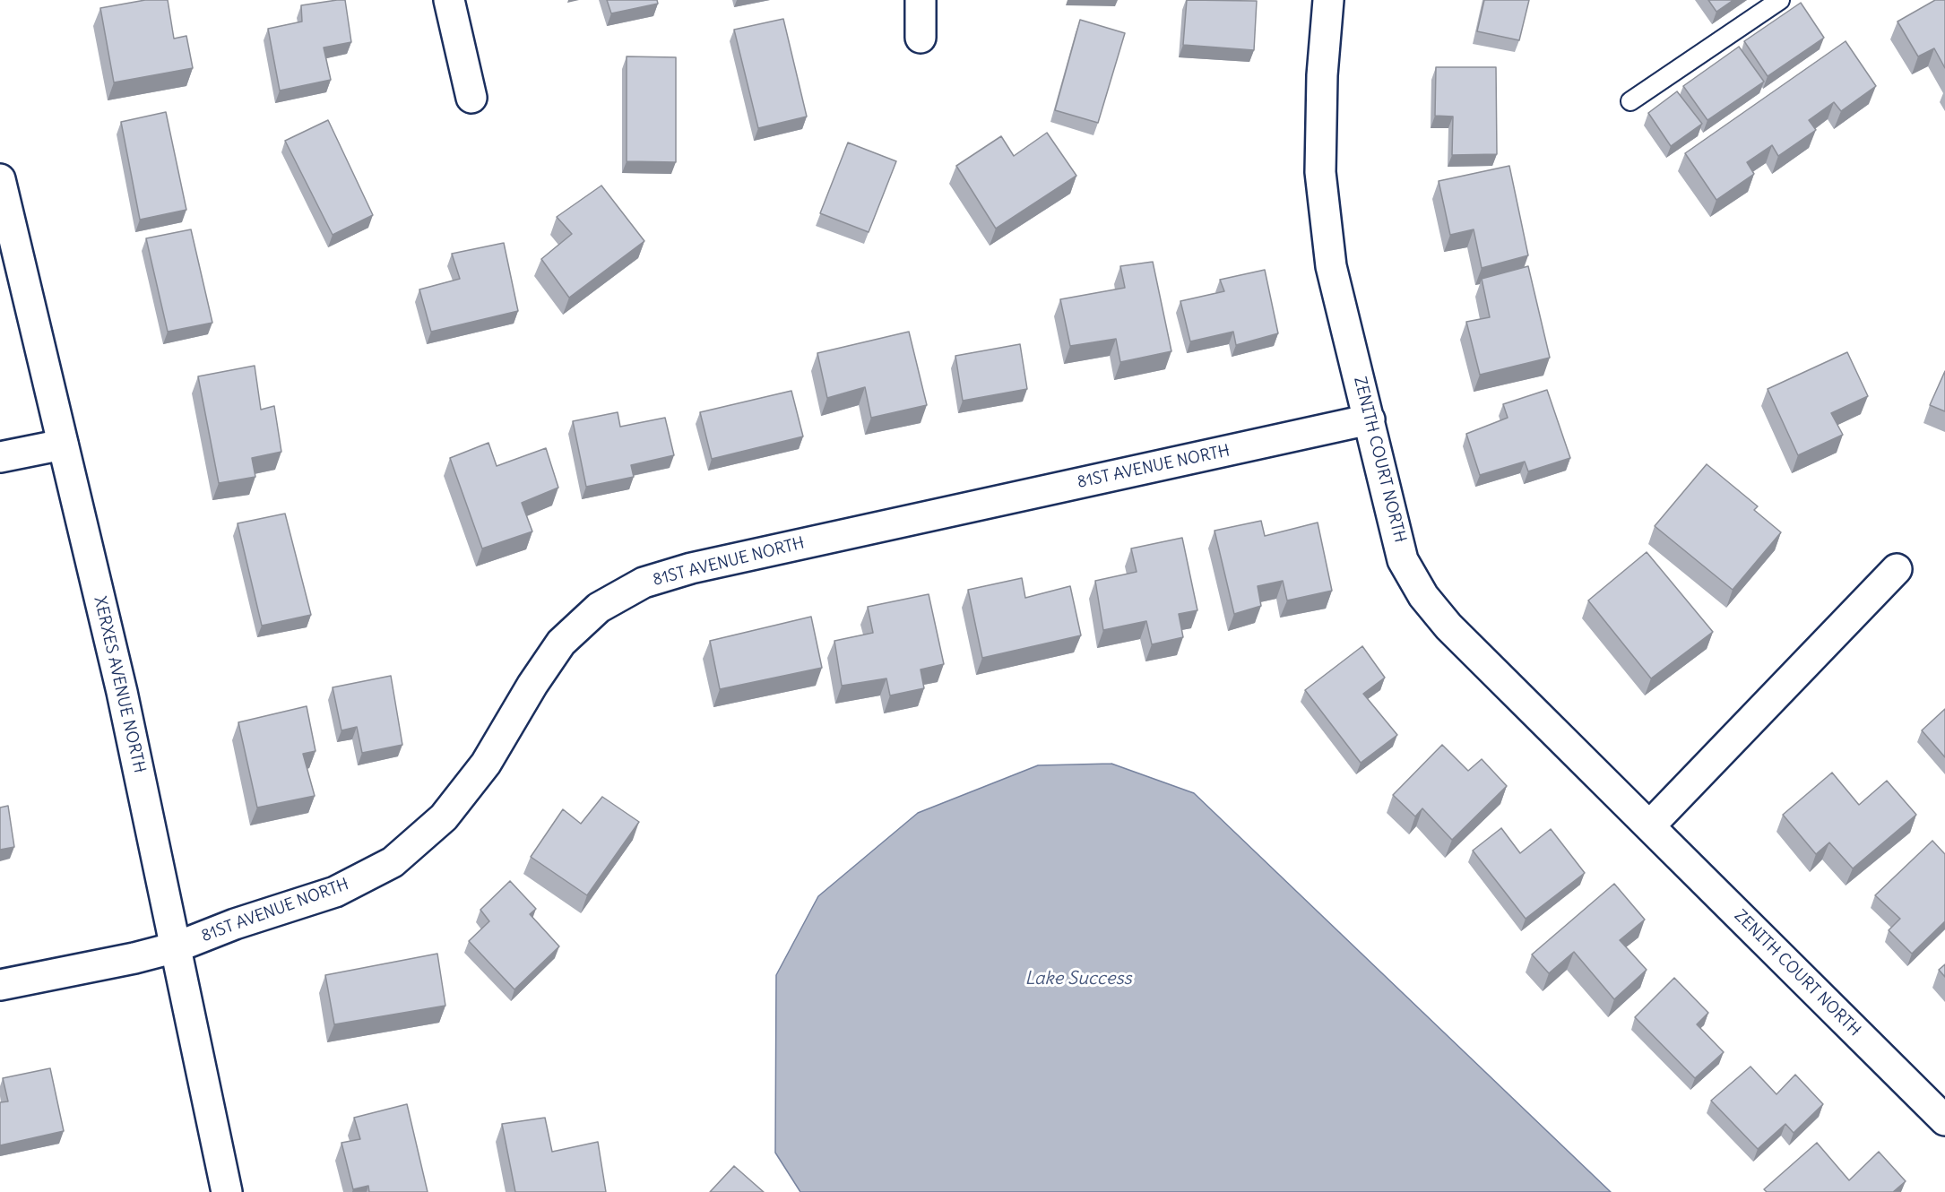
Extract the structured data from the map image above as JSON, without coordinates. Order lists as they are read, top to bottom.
{
  "streets": {
    "street": ["ZENITH COURT NORTH", "81ST AVENUE NORTH", "XERXES AVENUE NORTH"]
  },
  "crossings": [
    ["ZENITH COURT NORTH", "81ST AVENUE NORTH"],
    ["81ST AVENUE NORTH", "XERXES AVENUE NORTH"]
  ],
  "water": ["Lake Success"]
}
